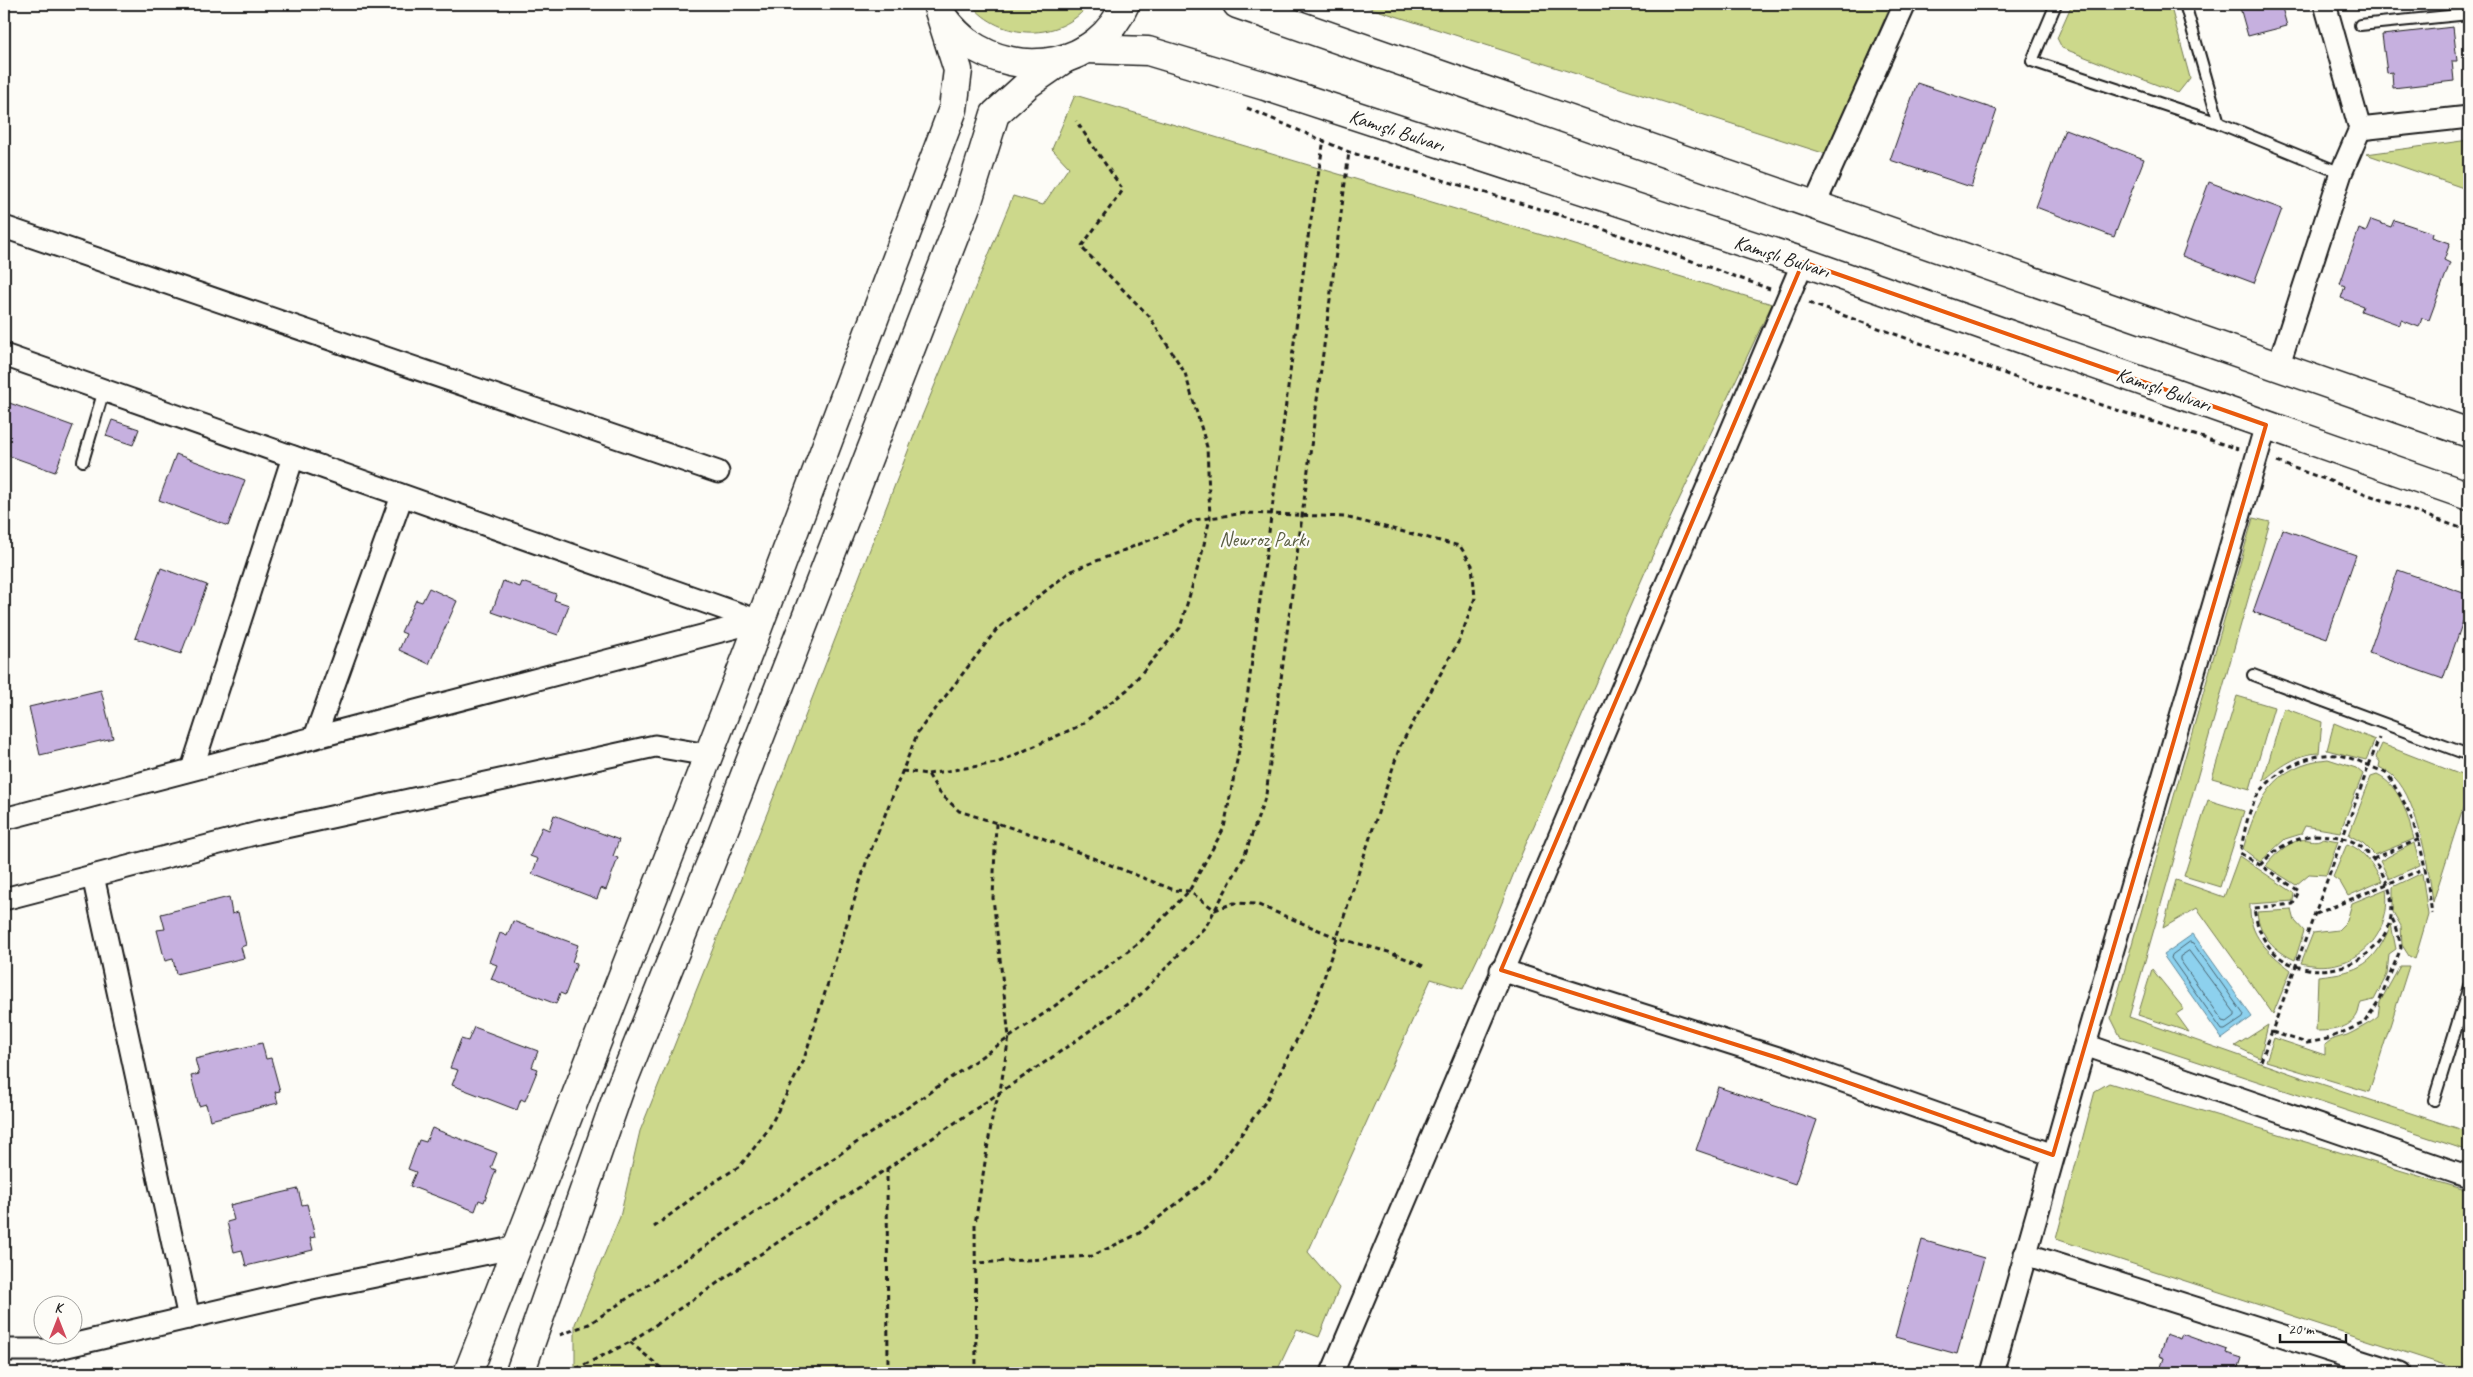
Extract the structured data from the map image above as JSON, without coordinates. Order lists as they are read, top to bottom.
{
  "streets": {
    "main road": ["Kamışlı Bulvarı"]
  },
  "parks": ["Newroz Parkı"],
  "scale_bar": "20 m",
  "north": "top"
}
